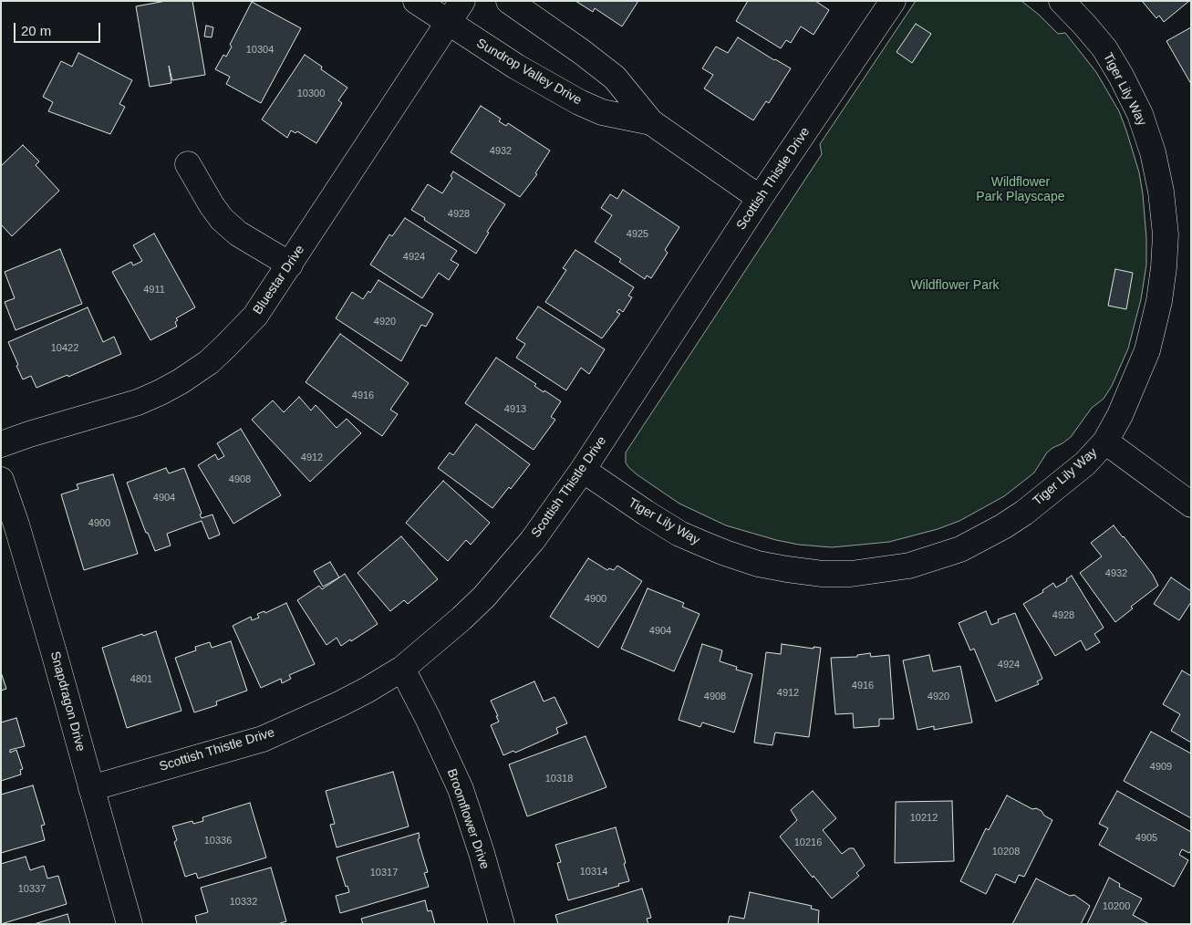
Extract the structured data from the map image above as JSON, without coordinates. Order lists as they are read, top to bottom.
{
  "streets": {
    "street": [
      "Sundrop Valley Drive",
      "Tiger Lily Way",
      "Scottish Thistle Drive",
      "Bluestar Drive",
      "Snapdragon Drive",
      "Broomflower Drive"
    ]
  },
  "crossings": [
    ["Sundrop Valley Drive", "Scottish Thistle Drive"],
    ["Sundrop Valley Drive", "Bluestar Drive"],
    ["Tiger Lily Way", "Scottish Thistle Drive"],
    ["Scottish Thistle Drive", "Snapdragon Drive"],
    ["Scottish Thistle Drive", "Broomflower Drive"]
  ],
  "parks": ["Wildflower Park Playscape", "Wildflower Park"],
  "house_numbers": [
    "10304",
    "10300",
    "4932",
    "4928",
    "4925",
    "4924",
    "4911",
    "4920",
    "10422",
    "4916",
    "4913",
    "4912",
    "4908",
    "4904",
    "4900",
    "4932",
    "4900",
    "4928",
    "4904",
    "4924",
    "4801",
    "4916",
    "4912",
    "4908",
    "4920",
    "4909",
    "10318",
    "10212",
    "4905",
    "10336",
    "10216",
    "10208",
    "10314",
    "10317",
    "10337",
    "10332",
    "10200"
  ],
  "scale_bar": "20 m"
}
